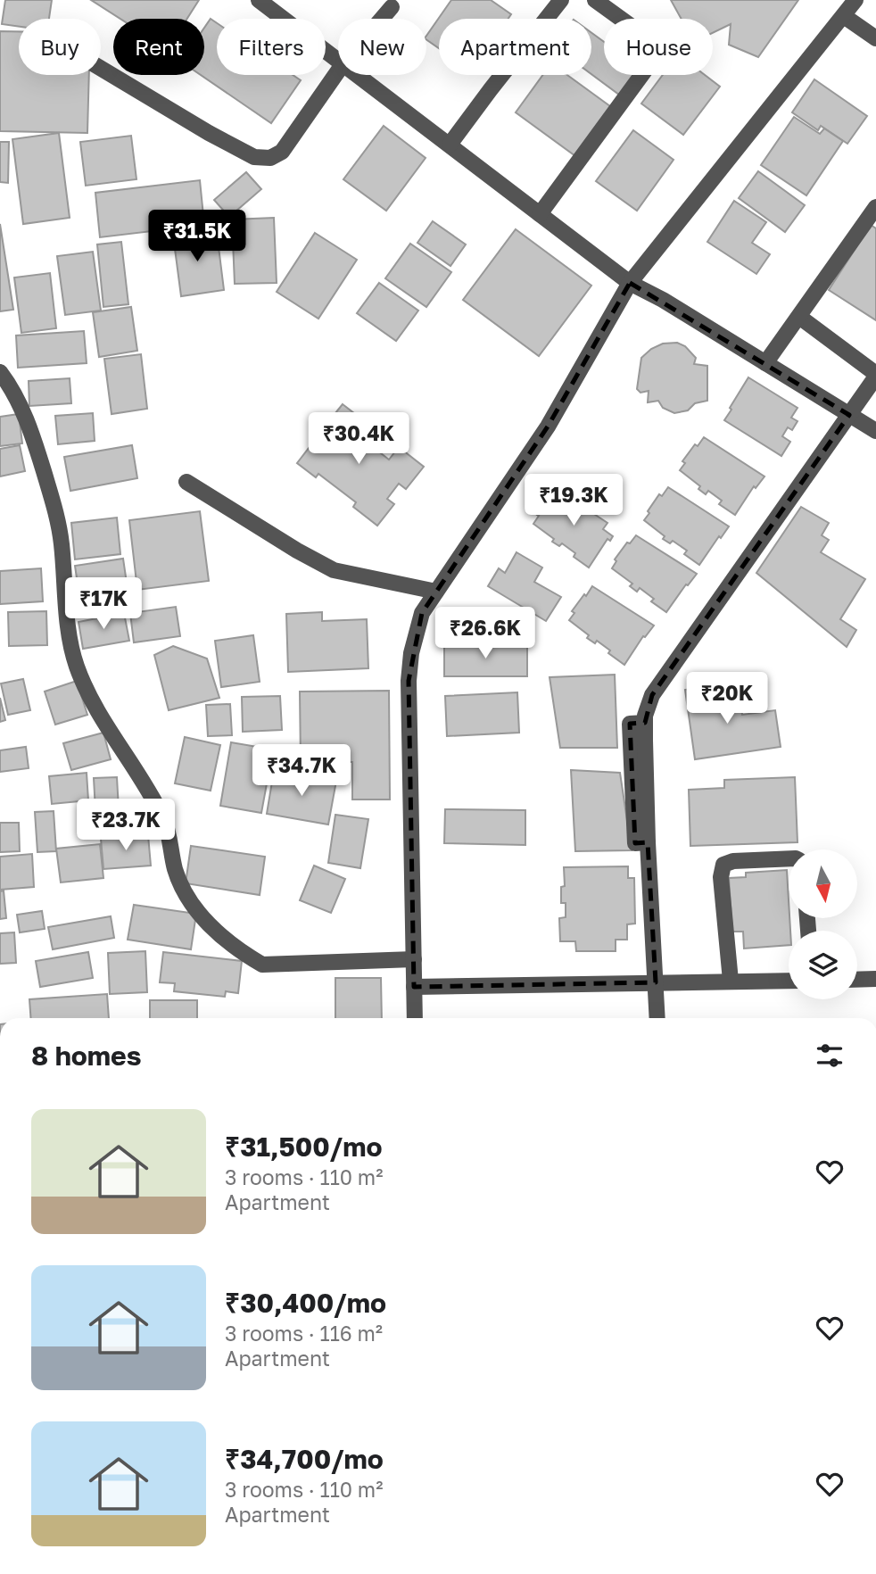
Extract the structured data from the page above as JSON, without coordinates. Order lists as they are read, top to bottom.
{
  "north": "bottom",
  "page": {
    "chip": [
      "Buy",
      "Rent",
      "Filters",
      "New",
      "Apartment",
      "House"
    ],
    "price": [
      "₹31.5K",
      "₹30.4K",
      "₹19.3K",
      "₹17K",
      "₹26.6K",
      "₹20K",
      "₹34.7K",
      "₹23.7K"
    ],
    "heading": "8 homes",
    "list": [
      {
        "name": "₹31,500/mo",
        "note": "3 rooms · 110 m² · Apartment"
      },
      {
        "name": "₹30,400/mo",
        "note": "3 rooms · 116 m² · Apartment"
      },
      {
        "name": "₹34,700/mo",
        "note": "3 rooms · 110 m² · Apartment"
      }
    ]
  }
}
